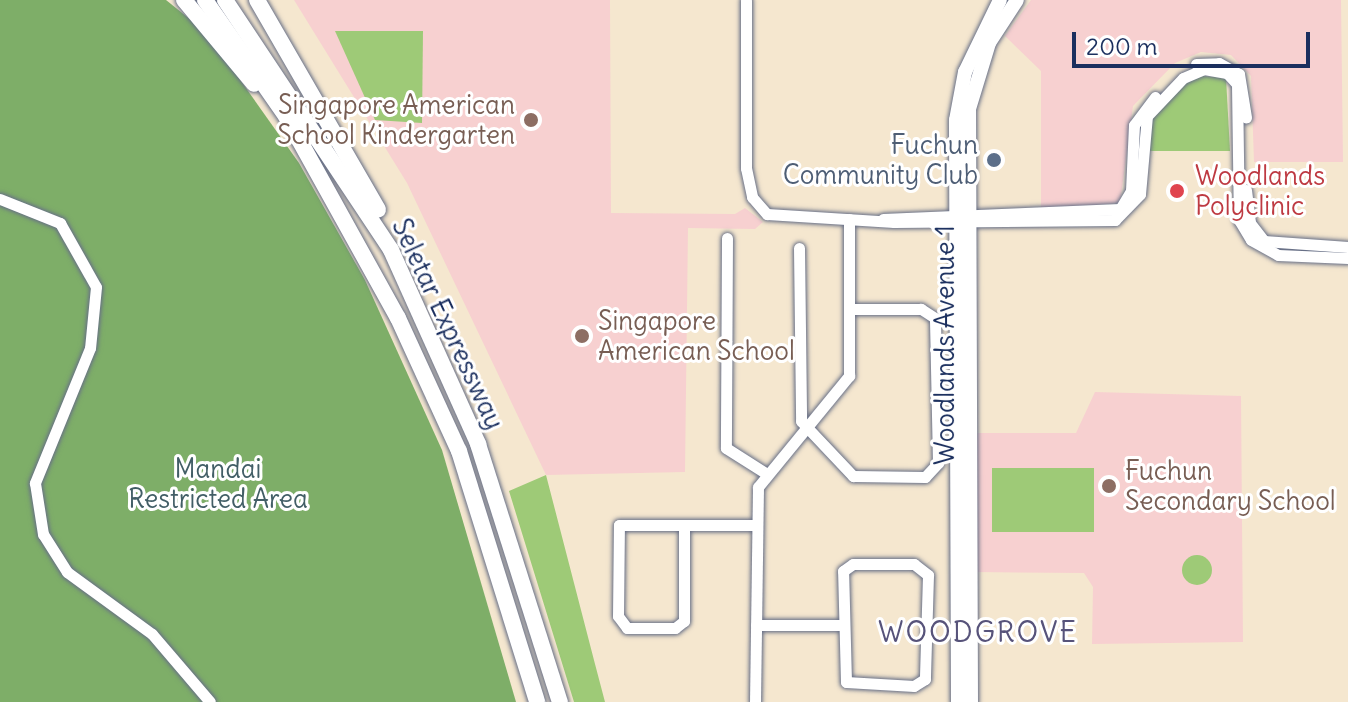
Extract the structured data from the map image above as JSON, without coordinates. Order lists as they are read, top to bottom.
{
  "streets": {
    "highway": ["Seletar Expressway"],
    "main road": ["Woodlands Avenue 1"]
  },
  "districts": ["WOODGROVE"],
  "parks": ["Mandai Restricted Area"],
  "places": [
    "Singapore American School Kindergarten",
    "Fuchun Community Club",
    "Woodlands Polyclinic",
    "Singapore American School",
    "Fuchun Secondary School"
  ],
  "scale_bar": "200 m"
}
